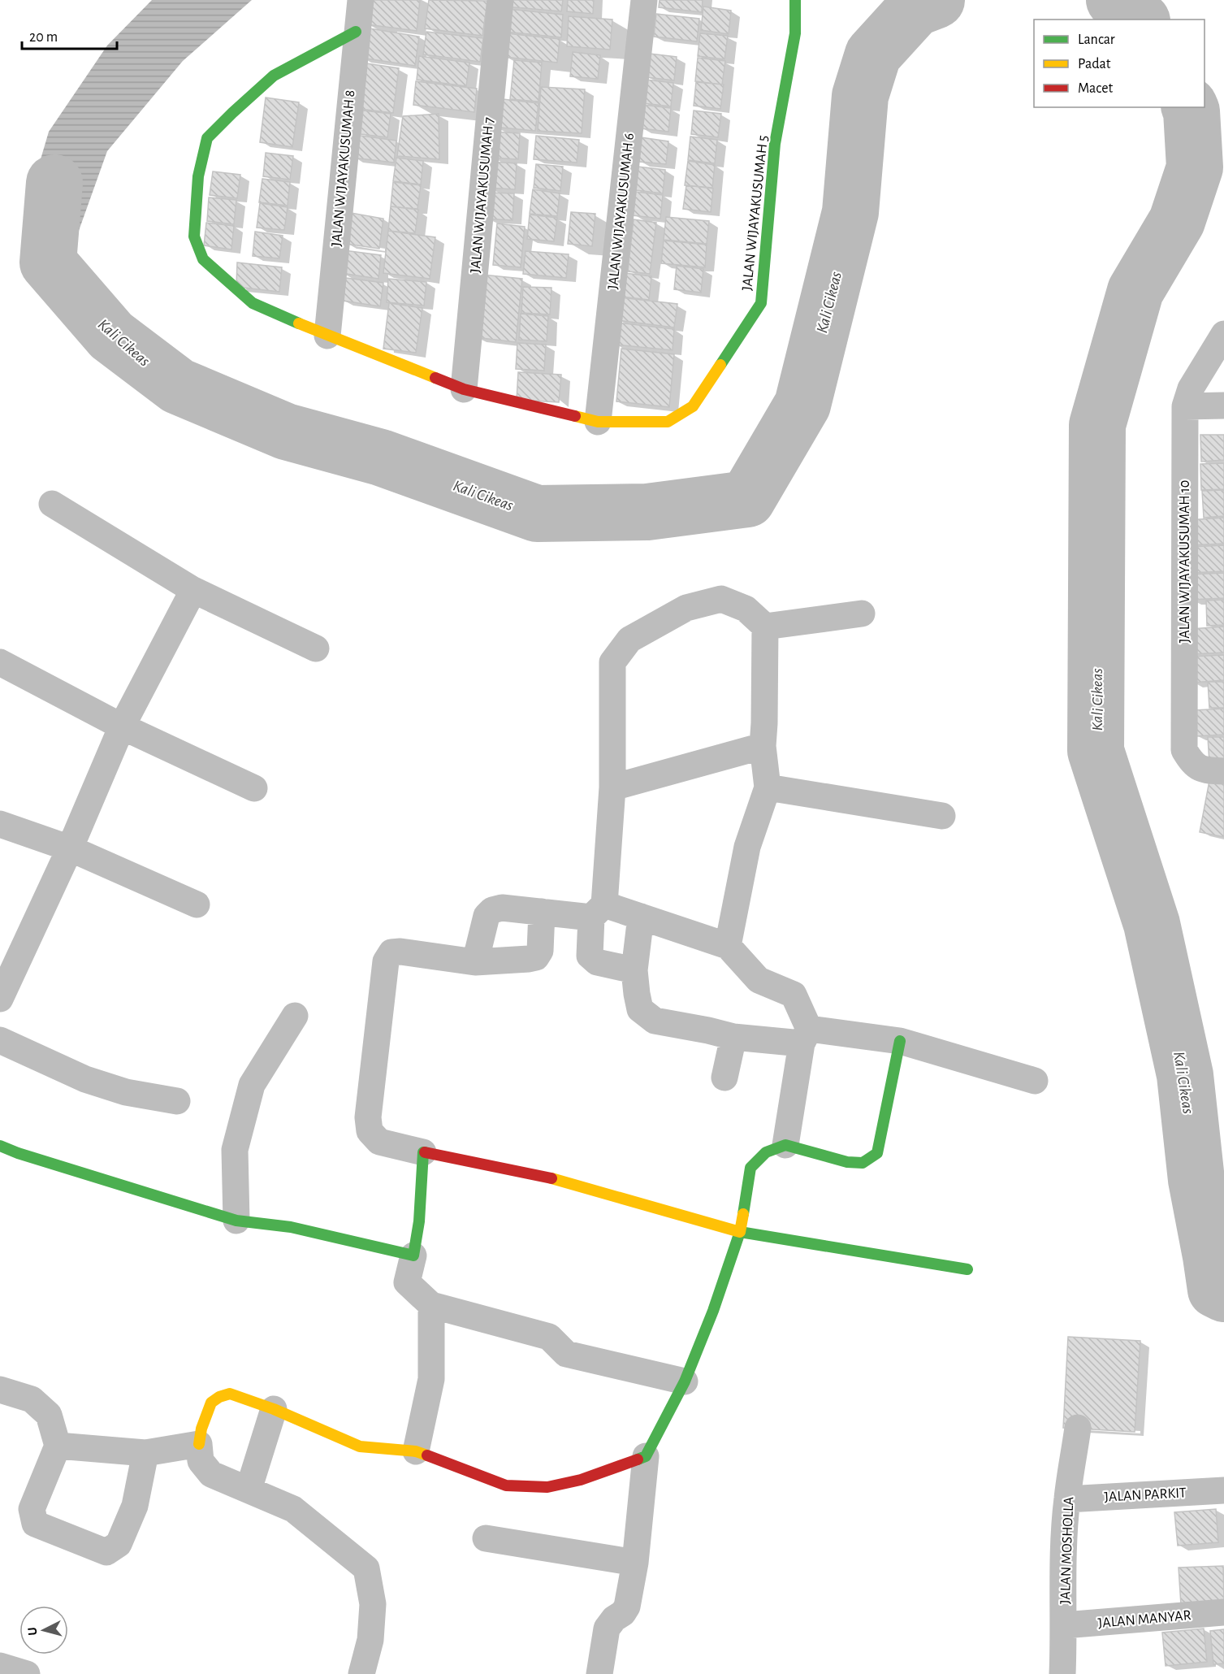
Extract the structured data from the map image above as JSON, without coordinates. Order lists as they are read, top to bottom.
{
  "streets": {
    "street": [
      "JALAN WIJAYAKUSUMAH 8",
      "JALAN WIJAYAKUSUMAH 7",
      "JALAN WIJAYAKUSUMAH 6",
      "JALAN WIJAYAKUSUMAH 5",
      "JALAN WIJAYAKUSUMAH 10",
      "JALAN PARKIT",
      "JALAN MOSHOLLA",
      "JALAN MANYAR"
    ]
  },
  "crossings": [
    ["JALAN WIJAYAKUSUMAH 8", "JALAN WIJAYAKUSUMAH 5"],
    ["JALAN WIJAYAKUSUMAH 7", "JALAN WIJAYAKUSUMAH 5"],
    ["JALAN WIJAYAKUSUMAH 6", "JALAN WIJAYAKUSUMAH 5"],
    ["JALAN PARKIT", "JALAN MOSHOLLA"],
    ["JALAN MOSHOLLA", "JALAN MANYAR"]
  ],
  "water": ["Kali Cikeas"],
  "legend": ["Lancar", "Padat", "Macet"],
  "scale_bar": "20 m",
  "north": "left"
}
